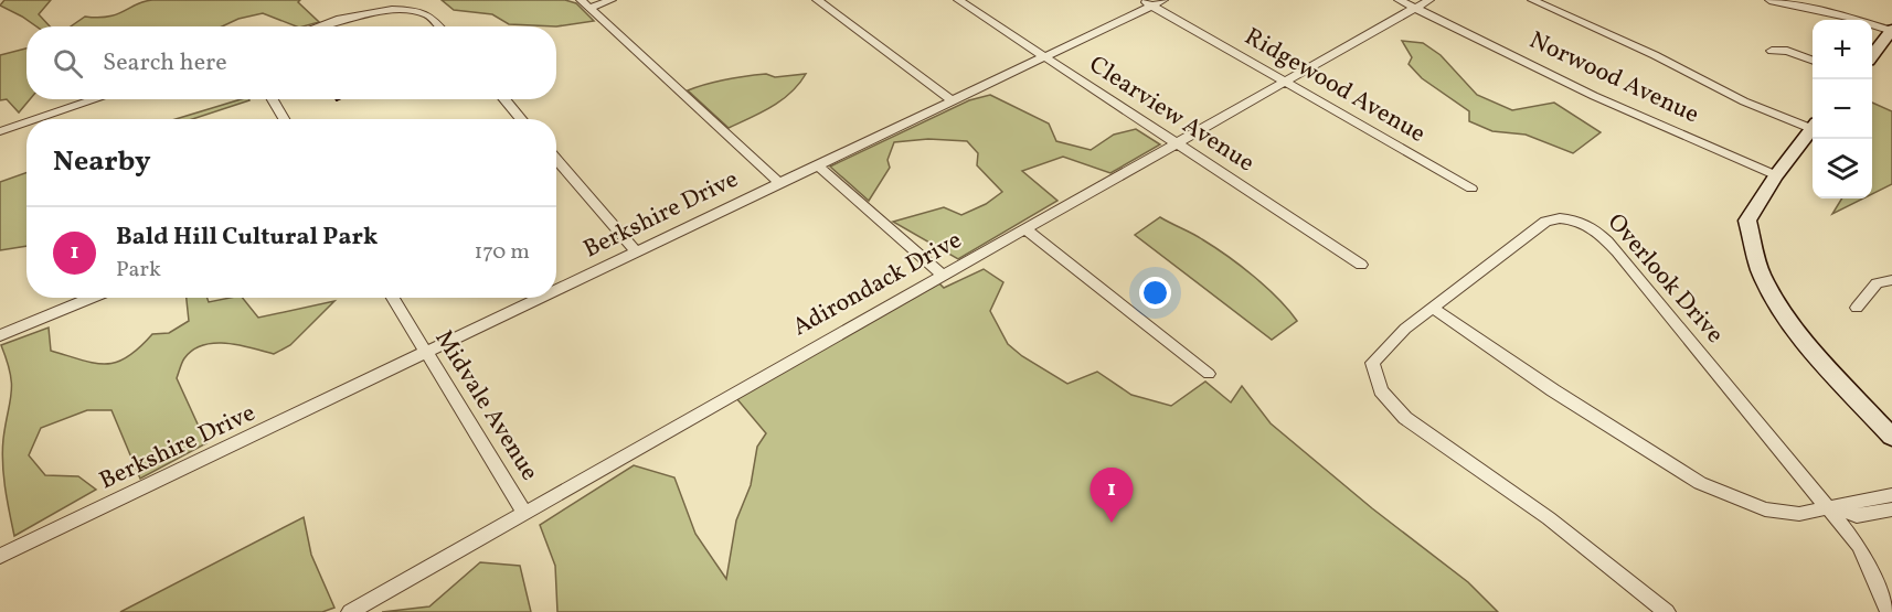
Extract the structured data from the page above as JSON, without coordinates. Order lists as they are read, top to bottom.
{
  "streets": {
    "street": [
      "Norwood Avenue",
      "Ridgewood Avenue",
      "Clearview Avenue",
      "Berkshire Drive",
      "Overlook Drive",
      "Adirondack Drive",
      "Midvale Avenue"
    ]
  },
  "crossings": [
    ["Norwood Avenue", "Adirondack Drive"],
    ["Ridgewood Avenue", "Berkshire Drive"],
    ["Ridgewood Avenue", "Adirondack Drive"],
    ["Clearview Avenue", "Berkshire Drive"],
    ["Clearview Avenue", "Adirondack Drive"],
    ["Berkshire Drive", "Midvale Avenue"],
    ["Adirondack Drive", "Midvale Avenue"]
  ],
  "page": {
    "map_buttons": ["+", "−"],
    "search": "Search here",
    "heading": "Nearby",
    "list": [
      {
        "mark": "1",
        "name": "Bald Hill Cultural Park",
        "note": "Park",
        "value": "170 m"
      }
    ],
    "pins": "1"
  }
}
